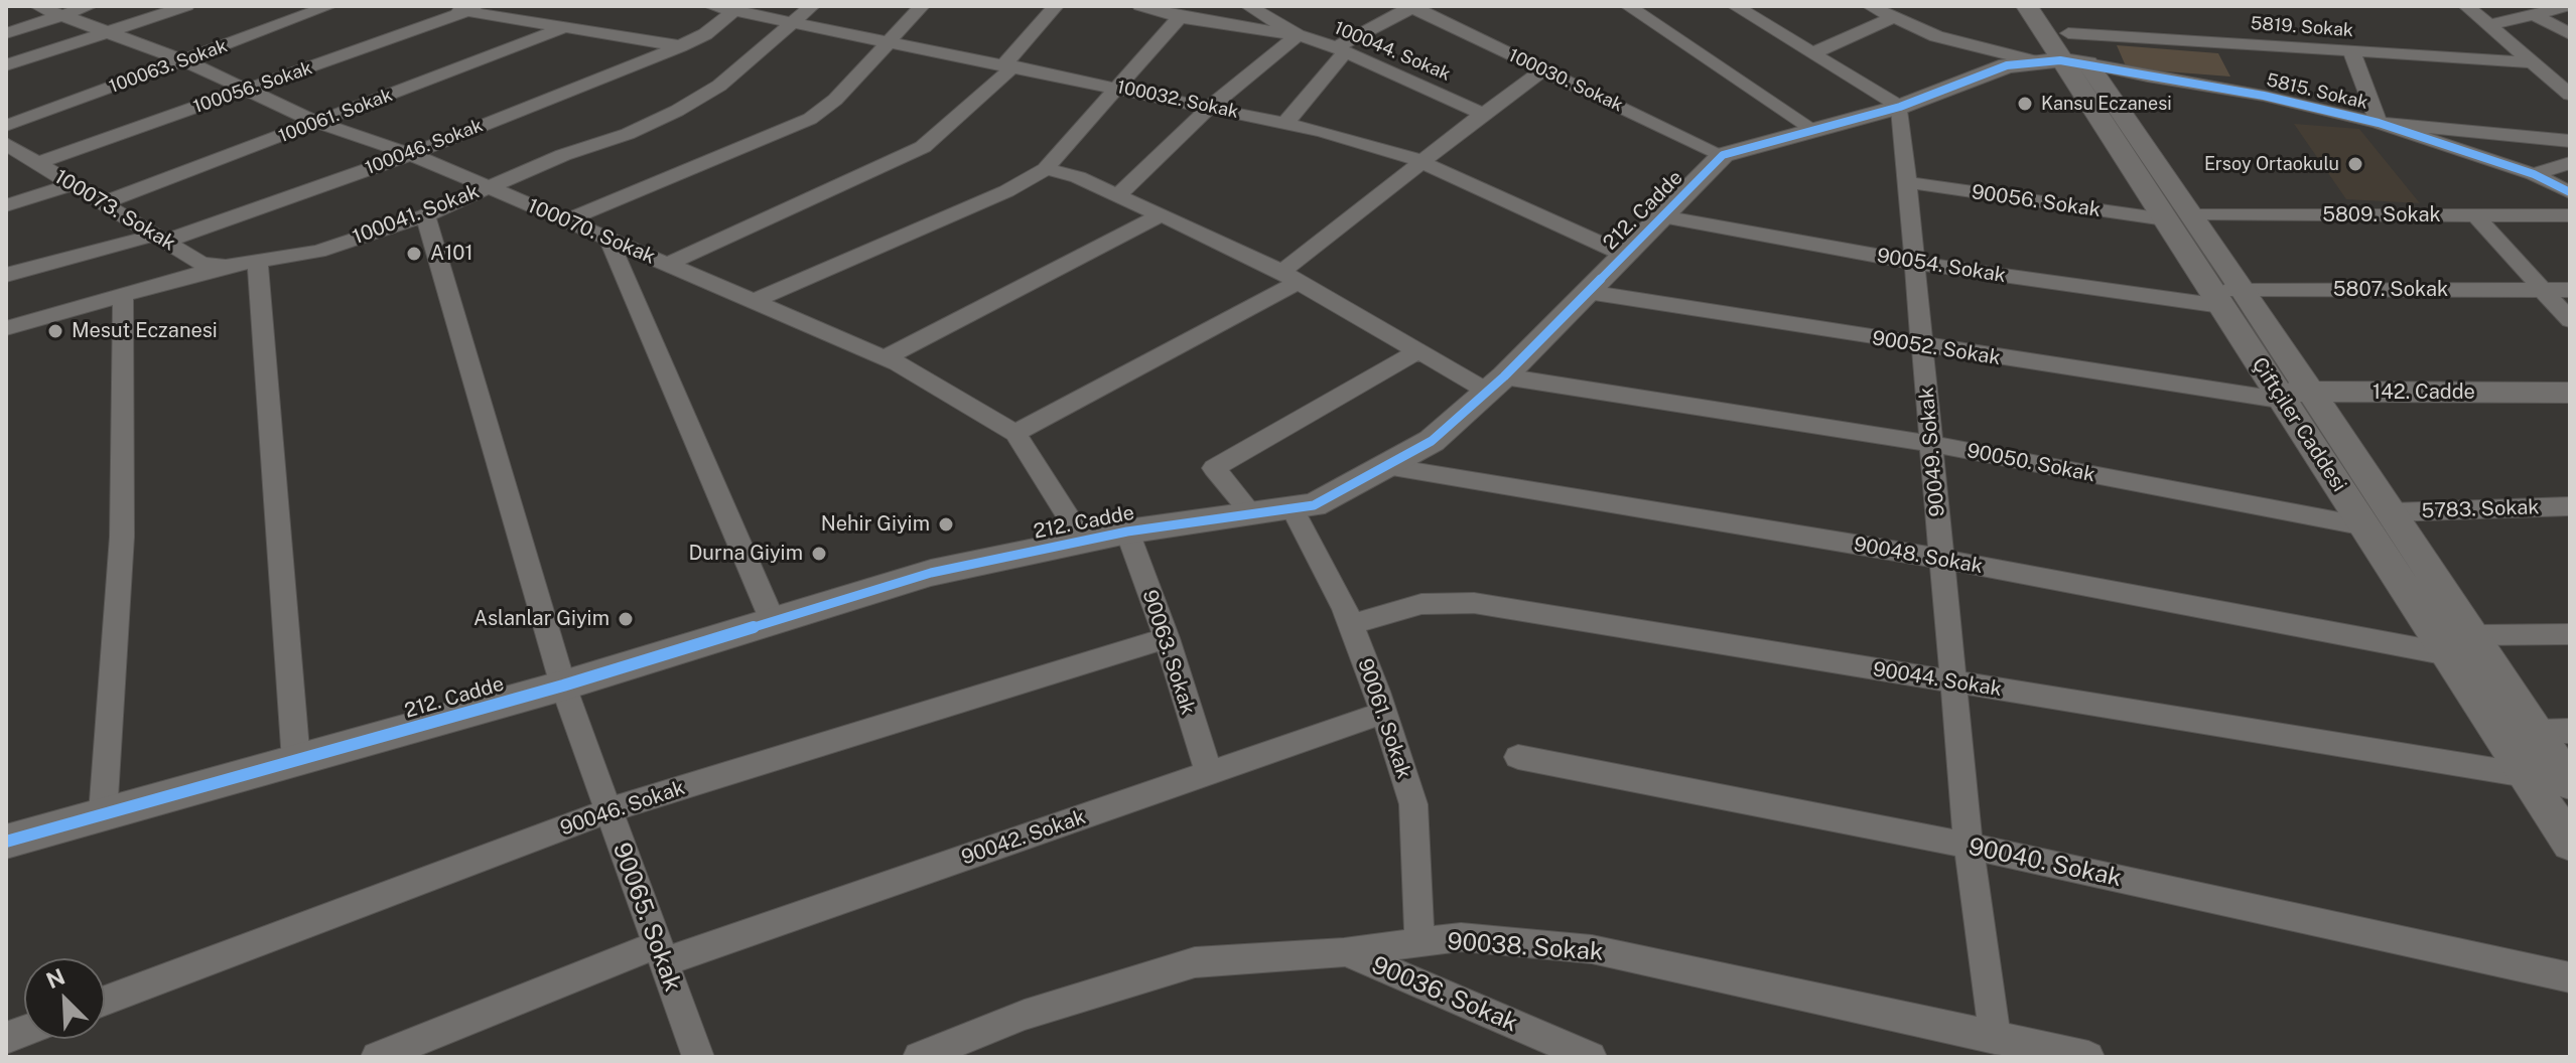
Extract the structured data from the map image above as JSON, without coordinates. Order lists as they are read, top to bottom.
{
  "streets": {
    "street": [
      "5819. Sokak",
      "100044. Sokak",
      "100063. Sokak",
      "100030. Sokak",
      "100056. Sokak",
      "5815. Sokak",
      "100032. Sokak",
      "100061. Sokak",
      "100046. Sokak",
      "90056. Sokak",
      "100073. Sokak",
      "212. Cadde",
      "100041. Sokak",
      "5809. Sokak",
      "100070. Sokak",
      "90054. Sokak",
      "5807. Sokak",
      "90052. Sokak",
      "142. Cadde",
      "Çiftçiler Caddesi",
      "90049. Sokak",
      "90050. Sokak",
      "5783. Sokak",
      "90048. Sokak",
      "90063. Sokak",
      "90044. Sokak",
      "90061. Sokak",
      "90046. Sokak",
      "90042. Sokak",
      "90040. Sokak",
      "90065. Sokak",
      "90038. Sokak",
      "90036. Sokak"
    ]
  },
  "crossings": [
    ["5819. Sokak", "5815. Sokak"],
    ["5819. Sokak", "212. Cadde"],
    ["5819. Sokak", "Çiftçiler Caddesi"],
    ["100063. Sokak", "100070. Sokak"],
    ["100030. Sokak", "212. Cadde"],
    ["100056. Sokak", "100073. Sokak"],
    ["100056. Sokak", "100070. Sokak"],
    ["5815. Sokak", "212. Cadde"],
    ["5815. Sokak", "Çiftçiler Caddesi"],
    ["100032. Sokak", "100046. Sokak"],
    ["100032. Sokak", "212. Cadde"],
    ["100032. Sokak", "100041. Sokak"],
    ["100061. Sokak", "100073. Sokak"],
    ["100061. Sokak", "100070. Sokak"],
    ["100046. Sokak", "100073. Sokak"],
    ["100046. Sokak", "100070. Sokak"],
    ["90056. Sokak", "5809. Sokak"],
    ["90056. Sokak", "Çiftçiler Caddesi"],
    ["90056. Sokak", "90049. Sokak"],
    ["100073. Sokak", "100041. Sokak"],
    ["212. Cadde", "100070. Sokak"],
    ["212. Cadde", "90054. Sokak"],
    ["212. Cadde", "90052. Sokak"],
    ["212. Cadde", "Çiftçiler Caddesi"],
    ["212. Cadde", "90049. Sokak"],
    ["212. Cadde", "90050. Sokak"],
    ["212. Cadde", "90048. Sokak"],
    ["212. Cadde", "90063. Sokak"],
    ["212. Cadde", "90061. Sokak"],
    ["212. Cadde", "90065. Sokak"],
    ["100041. Sokak", "100070. Sokak"],
    ["100041. Sokak", "90065. Sokak"],
    ["5809. Sokak", "Çiftçiler Caddesi"],
    ["90054. Sokak", "5807. Sokak"],
    ["90054. Sokak", "Çiftçiler Caddesi"],
    ["90054. Sokak", "90049. Sokak"],
    ["5807. Sokak", "Çiftçiler Caddesi"],
    ["90052. Sokak", "142. Cadde"],
    ["90052. Sokak", "Çiftçiler Caddesi"],
    ["90052. Sokak", "90049. Sokak"],
    ["142. Cadde", "Çiftçiler Caddesi"],
    ["Çiftçiler Caddesi", "90050. Sokak"],
    ["Çiftçiler Caddesi", "5783. Sokak"],
    ["Çiftçiler Caddesi", "90048. Sokak"],
    ["Çiftçiler Caddesi", "90044. Sokak"],
    ["90049. Sokak", "90050. Sokak"],
    ["90049. Sokak", "90048. Sokak"],
    ["90049. Sokak", "90044. Sokak"],
    ["90049. Sokak", "90040. Sokak"],
    ["90049. Sokak", "90038. Sokak"],
    ["90050. Sokak", "5783. Sokak"],
    ["90063. Sokak", "90046. Sokak"],
    ["90063. Sokak", "90042. Sokak"],
    ["90044. Sokak", "90061. Sokak"],
    ["90061. Sokak", "90042. Sokak"],
    ["90061. Sokak", "90038. Sokak"],
    ["90046. Sokak", "90065. Sokak"],
    ["90042. Sokak", "90065. Sokak"],
    ["90038. Sokak", "90036. Sokak"]
  ],
  "places": [
    "Kansu Eczanesi",
    "Ersoy Ortaokulu",
    "A101",
    "Mesut Eczanesi",
    "Nehir Giyim",
    "Durna Giyim",
    "Aslanlar Giyim"
  ],
  "north": "top left"
}
